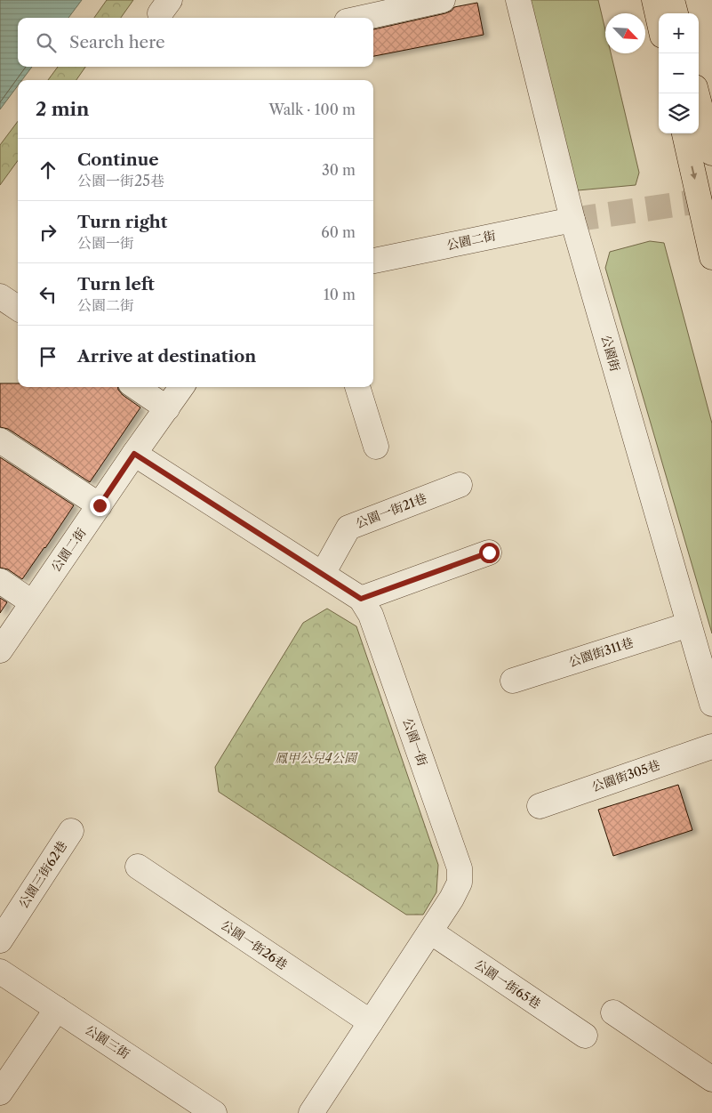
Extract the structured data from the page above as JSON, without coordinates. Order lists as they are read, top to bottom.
{
  "streets": {
    "street": [
      "公園二街",
      "公園街",
      "公園一街21巷",
      "公園街311巷",
      "公園一街",
      "公園街305巷",
      "公園三街62巷",
      "公園一街26巷",
      "公園一街65巷",
      "公園三街"
    ]
  },
  "crossings": [
    ["公園二街", "公園街"],
    ["公園二街", "公園一街"],
    ["公園街", "公園街311巷"],
    ["公園一街21巷", "公園一街"],
    ["公園一街", "公園一街26巷"],
    ["公園一街", "公園一街65巷"]
  ],
  "parks": ["鳳甲公兒4公園"],
  "north": "bottom right",
  "page": {
    "map_buttons": ["+", "−"],
    "search": "Search here",
    "heading": ["2 min", "Walk · 100 m"],
    "list": [
      ["Continue", "公園一街25巷", "30 m"],
      ["Turn right", "公園一街", "60 m"],
      ["Turn left", "公園二街", "10 m"],
      "Arrive at destination"
    ]
  }
}
